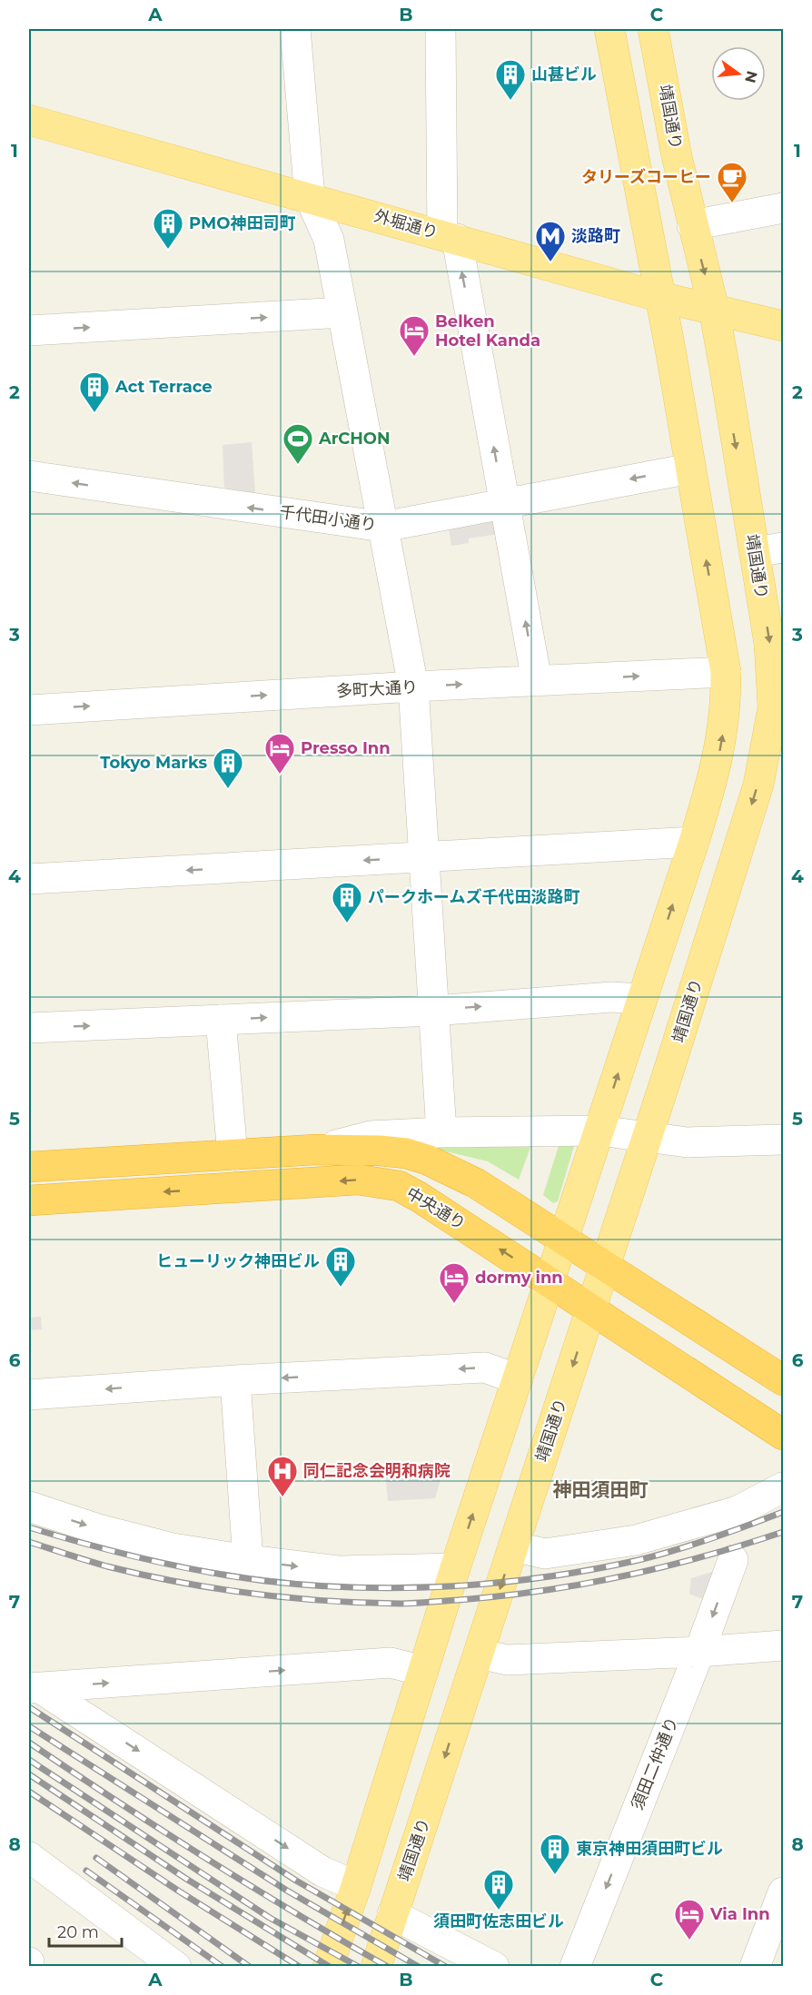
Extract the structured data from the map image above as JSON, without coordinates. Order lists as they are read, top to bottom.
{
  "streets": {
    "highway": ["中央通り"],
    "main road": ["靖国通り", "外堀通り"],
    "street": ["千代田小通り", "多町大通り", "須田二仲通り"]
  },
  "crossings": [
    ["靖国通り", "外堀通り"],
    ["靖国通り", "中央通り"]
  ],
  "one_way": ["須田二仲通り"],
  "districts": ["神田須田町"],
  "places": {
    "building": [
      "山甚ビル",
      "PMO神田司町",
      "Act Terrace",
      "Tokyo Marks",
      "パークホームズ千代田淡路町",
      "ヒューリック神田ビル",
      "東京神田須田町ビル",
      "須田町佐志田ビル"
    ],
    "cafe": ["タリーズコーヒー"],
    "metro station": ["淡路町"],
    "hotel": [
      "Belken Hotel Kanda",
      "Presso Inn",
      "dormy inn",
      "Via Inn"
    ],
    "sports": ["ArCHON"],
    "hospital": ["同仁記念会明和病院"]
  },
  "scale_bar": "20 m",
  "north": "right",
  "grid": {
    "columns": ["A", "B", "C"],
    "rows": [
      "1",
      "2",
      "3",
      "4",
      "5",
      "6",
      "7",
      "8"
    ]
  }
}
